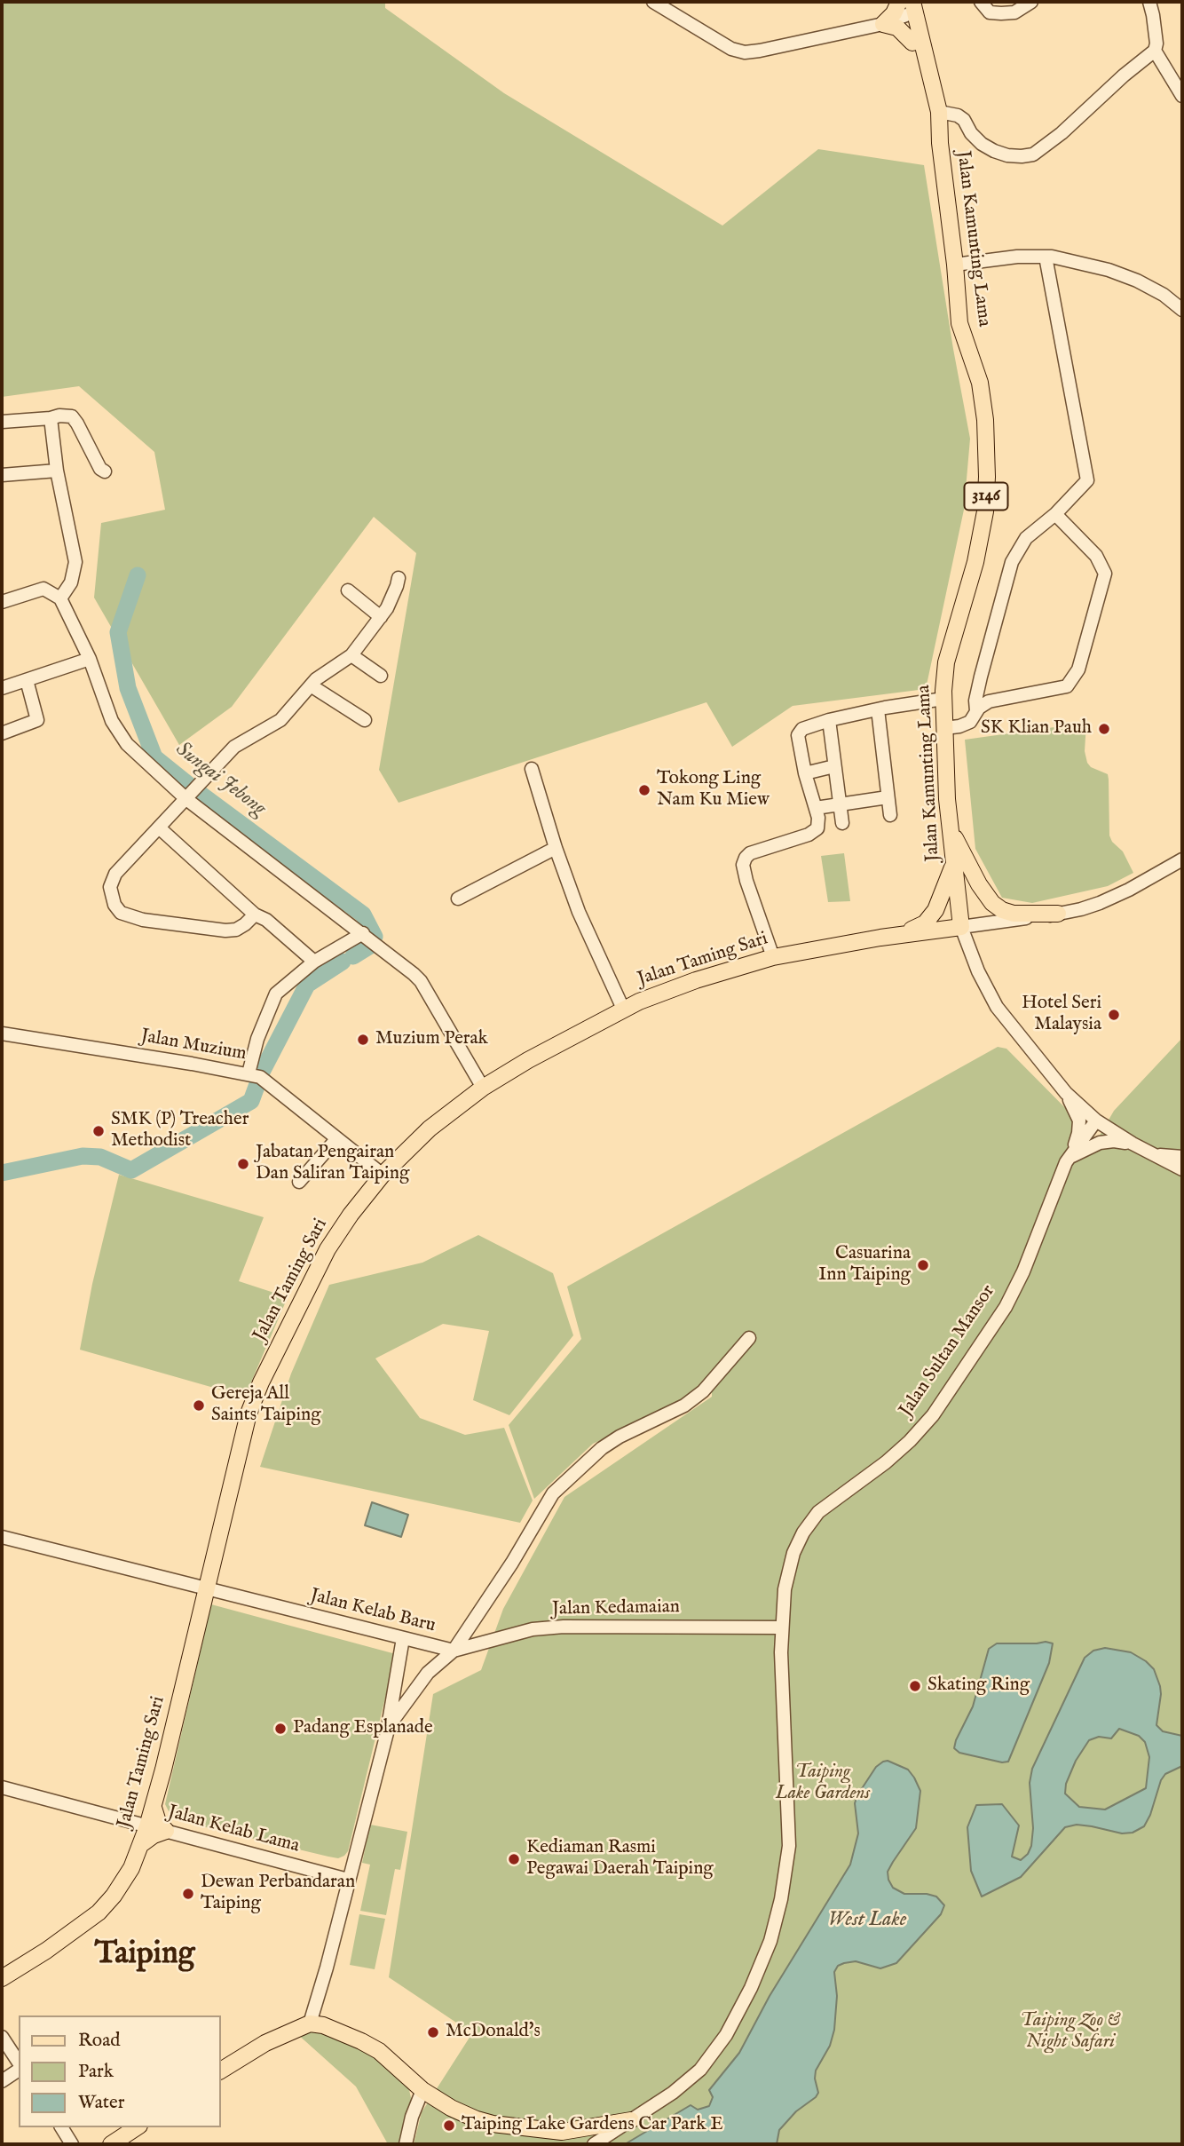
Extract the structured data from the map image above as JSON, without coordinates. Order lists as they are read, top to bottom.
{
  "streets": {
    "main road": [
      "Jalan Kamunting Lama",
      "3146",
      "Jalan Taming Sari",
      "Jalan Sultan Mansor"
    ],
    "street": [
      "Jalan Muzium",
      "Jalan Kedamaian",
      "Jalan Kelab Baru",
      "Jalan Kelab Lama"
    ]
  },
  "crossings": [
    ["Jalan Kamunting Lama", "Jalan Taming Sari"],
    ["Jalan Taming Sari", "Jalan Muzium"],
    ["Jalan Taming Sari", "Jalan Kelab Baru"],
    ["Jalan Taming Sari", "Jalan Kelab Lama"],
    ["Jalan Sultan Mansor", "Jalan Kedamaian"],
    ["Jalan Kedamaian", "Jalan Kelab Baru"]
  ],
  "districts": ["Taiping"],
  "water": ["Sungai Jebong", "West Lake"],
  "parks": ["Taiping Lake Gardens", "Taiping Zoo & Night Safari"],
  "places": [
    "SK Klian Pauh",
    "Tokong Ling Nam Ku Miew",
    "Hotel Seri Malaysia",
    "Muzium Perak",
    "SMK (P) Treacher Methodist",
    "Jabatan Pengairan Dan Saliran Taiping",
    "Casuarina Inn Taiping",
    "Gereja All Saints Taiping",
    "Skating Ring",
    "Padang Esplanade",
    "Kediaman Rasmi Pegawai Daerah Taiping",
    "Dewan Perbandaran Taiping",
    "McDonald's",
    "Taiping Lake Gardens Car Park E"
  ],
  "legend": ["Road", "Park", "Water"]
}
